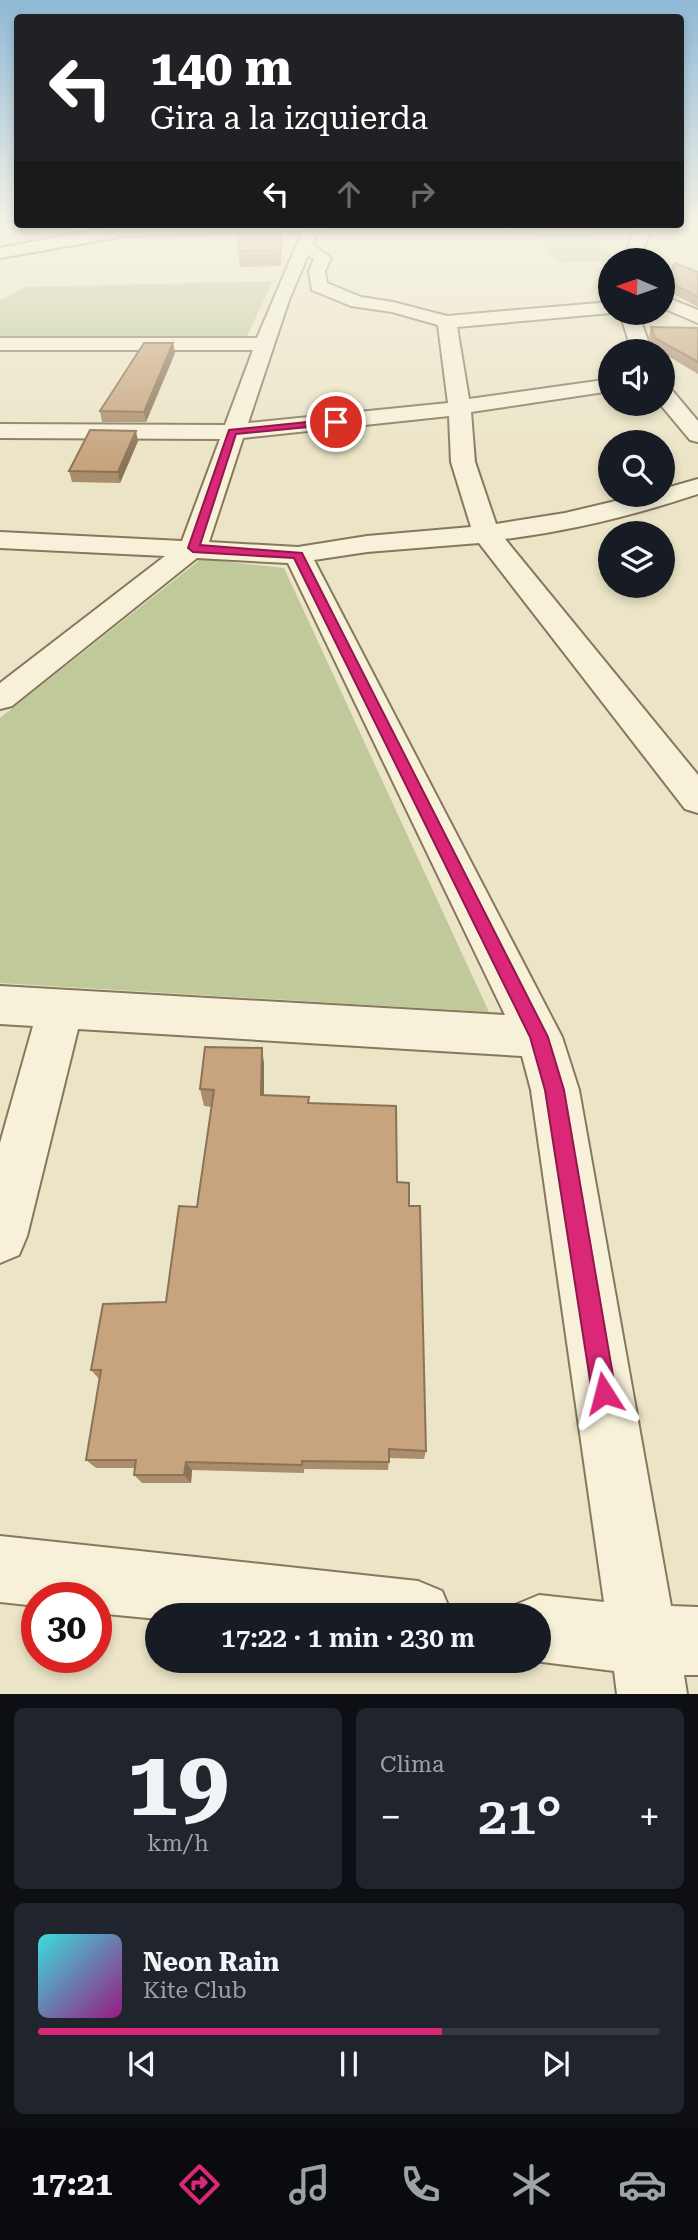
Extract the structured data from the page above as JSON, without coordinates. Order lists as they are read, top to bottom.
{
  "north": "left",
  "page": {
    "turn": ["140 m", "Gira a la izquierda"],
    "limit": "30",
    "trip": "17:22 · 1 min · 230 m",
    "tile": [
      ["19", "km/h"],
      "Clima"
    ],
    "heat": ["−", "21°", "+"],
    "song": ["Neon Rain", "Kite Club"],
    "tabs": "17:21"
  }
}
